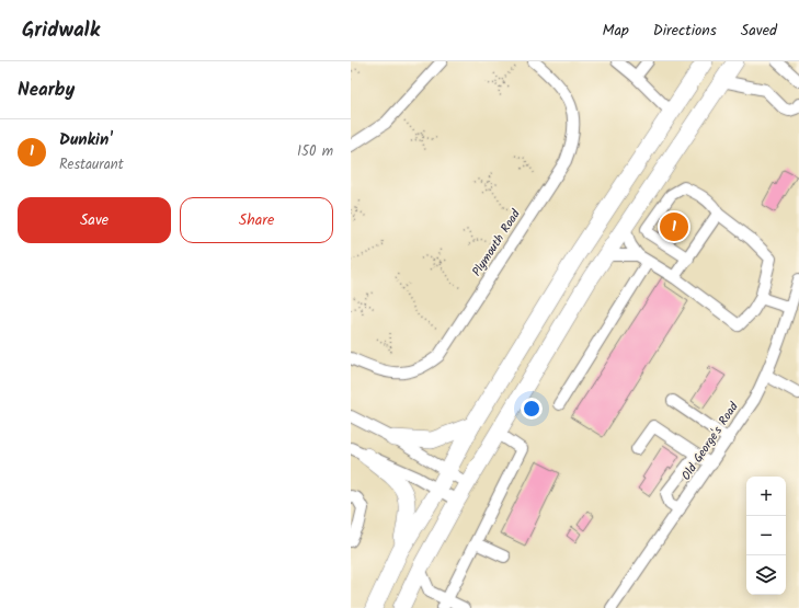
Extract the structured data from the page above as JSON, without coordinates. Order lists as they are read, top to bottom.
{
  "streets": {
    "street": ["Plymouth Road", "Old George's Road"]
  },
  "page": {
    "header": "Gridwalk",
    "nav": ["Map", "Directions", "Saved"],
    "heading": "Nearby",
    "list": [
      {
        "mark": "1",
        "name": "Dunkin'",
        "note": "Restaurant",
        "value": "150 m"
      }
    ],
    "buttons": ["Save", "Share"],
    "pins": "1",
    "map_buttons": ["+", "−"]
  }
}
